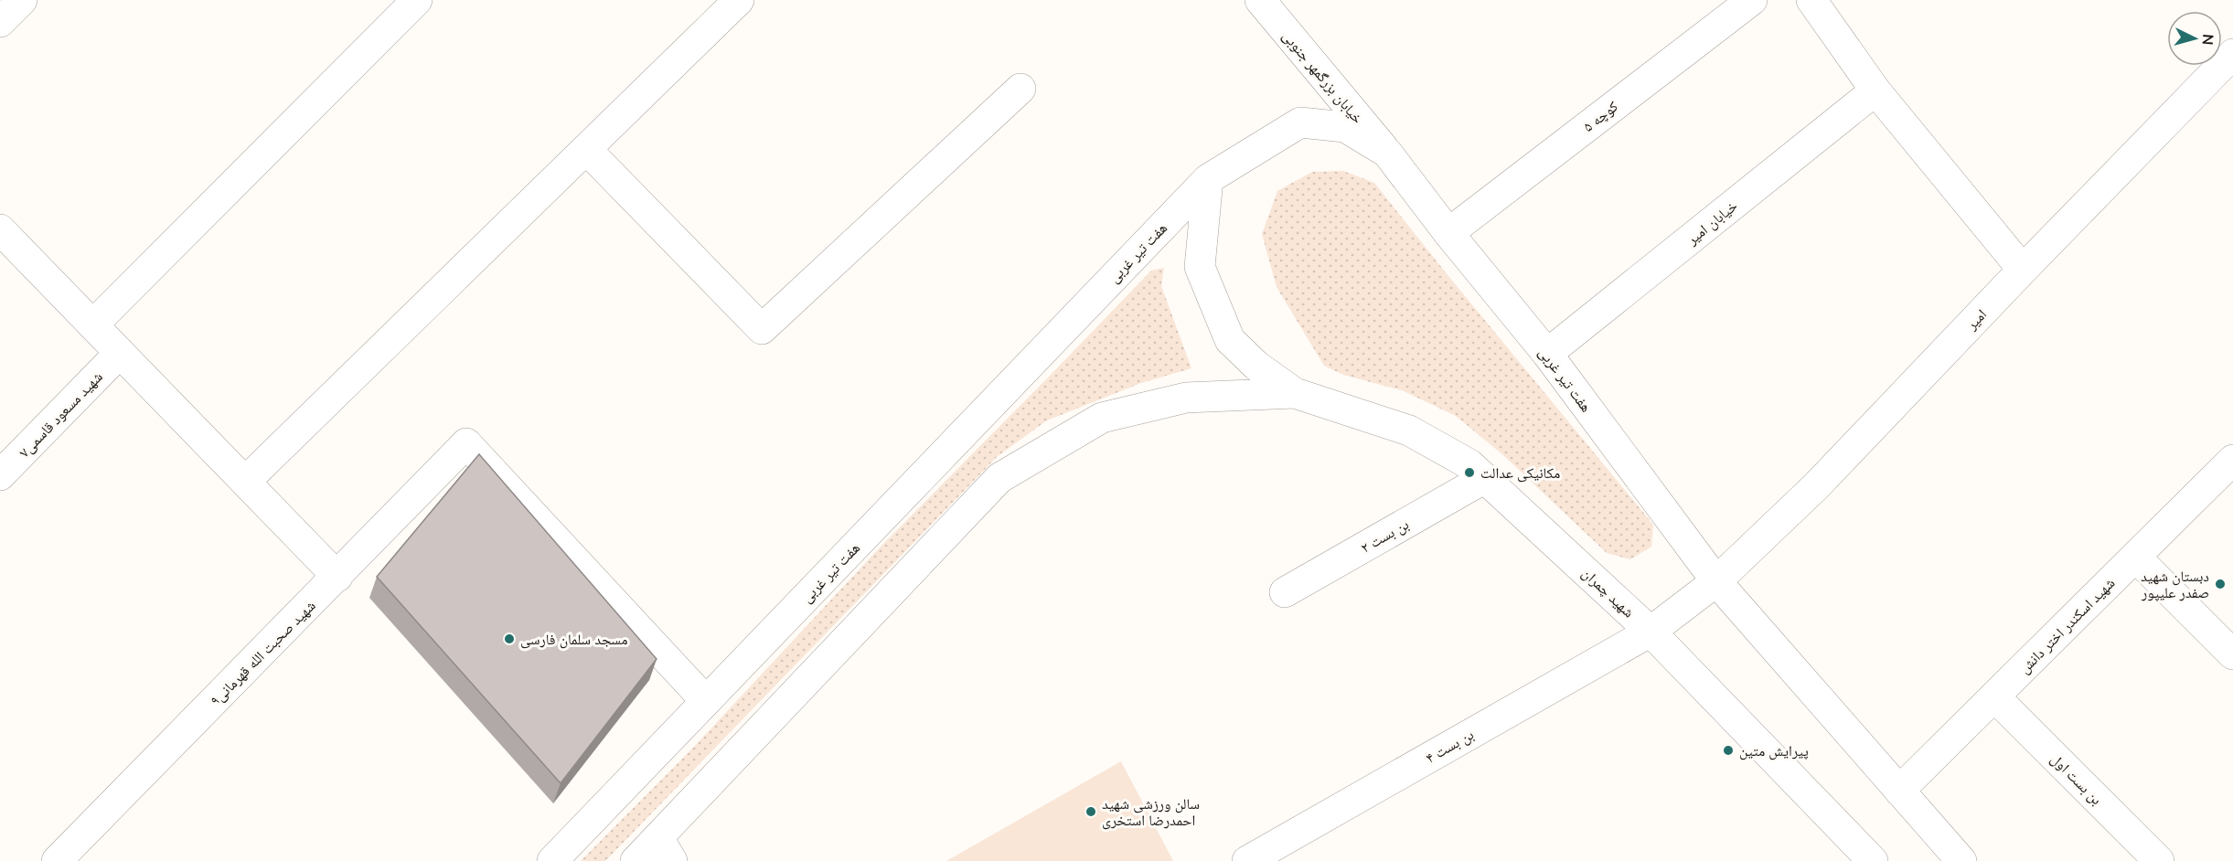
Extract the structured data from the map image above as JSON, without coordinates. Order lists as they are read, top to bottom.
{
  "streets": {
    "street": [
      "خیابان بزرگمهر جنوبی",
      "کوچه ۵",
      "خیابان امیر",
      "هفت تیر غربی",
      "امیر",
      "شهید مسعود قاسمی۷",
      "بن بست ۲",
      "شهید چمران",
      "شهید اسکندر اختر دانش",
      "شهید صحبت الله قهرمانی۹",
      "بن بست ۴",
      "بن بست اول"
    ]
  },
  "crossings": [
    ["خیابان بزرگمهر جنوبی", "هفت تیر غربی"],
    ["کوچه ۵", "هفت تیر غربی"],
    ["خیابان امیر", "هفت تیر غربی"],
    ["هفت تیر غربی", "امیر"],
    ["هفت تیر غربی", "شهید صحبت الله قهرمانی۹"],
    ["امیر", "شهید چمران"],
    ["امیر", "بن بست ۴"],
    ["بن بست ۲", "شهید چمران"],
    ["شهید چمران", "بن بست ۴"],
    ["شهید اسکندر اختر دانش", "بن بست اول"]
  ],
  "places": [
    "مکانیکی عدالت",
    "دبستان شهید صفدر علیپور",
    "مسجد سلمان فارسی",
    "پیرایش متین",
    "سالن ورزشی شهید احمدرضا استخری"
  ],
  "north": "right"
}
